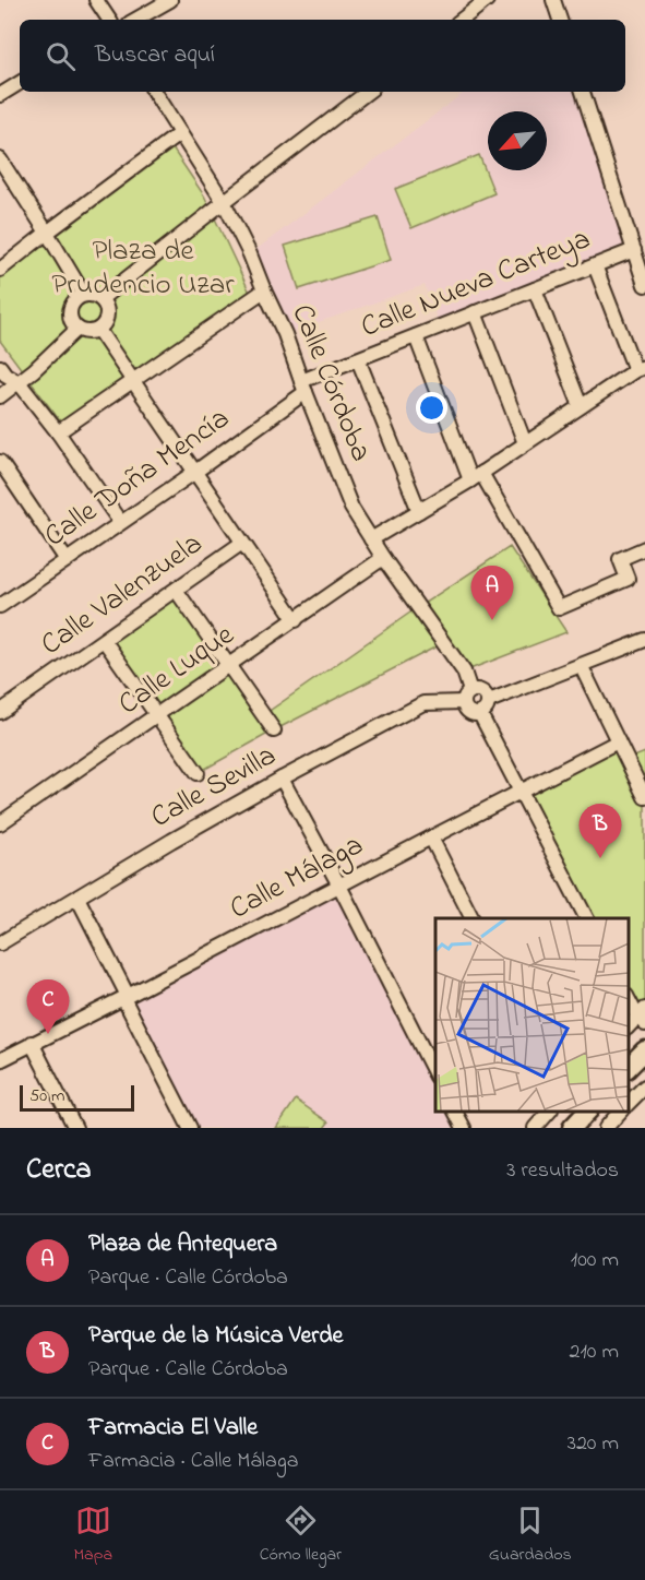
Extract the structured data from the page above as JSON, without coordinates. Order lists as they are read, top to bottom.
{
  "streets": {
    "street": [
      "Calle Nueva Carteya",
      "Calle Córdoba",
      "Calle Doña Mencía",
      "Calle Valenzuela",
      "Calle Luque",
      "Calle Sevilla",
      "Calle Málaga"
    ]
  },
  "crossings": [
    ["Calle Nueva Carteya", "Calle Córdoba"],
    ["Calle Nueva Carteya", "Calle Doña Mencía"],
    ["Calle Córdoba", "Calle Doña Mencía"],
    ["Calle Córdoba", "Calle Luque"],
    ["Calle Córdoba", "Calle Sevilla"]
  ],
  "parks": ["Plaza de Prudencio Uzar"],
  "scale_bar": "50 m",
  "north": "bottom left",
  "page": {
    "search": "Buscar aquí",
    "pins": ["A", "B", "C"],
    "scale": "50 m",
    "heading": ["Cerca", "3 resultados"],
    "list": [
      {
        "mark": "A",
        "name": "Plaza de Antequera",
        "note": "Parque · Calle Córdoba",
        "value": "100 m"
      },
      {
        "mark": "B",
        "name": "Parque de la Música Verde",
        "note": "Parque · Calle Córdoba",
        "value": "210 m"
      },
      {
        "mark": "C",
        "name": "Farmacia El Valle",
        "note": "Farmacia · Calle Málaga",
        "value": "320 m"
      }
    ],
    "nav": ["Mapa", "Cómo llegar", "Guardados"]
  }
}
